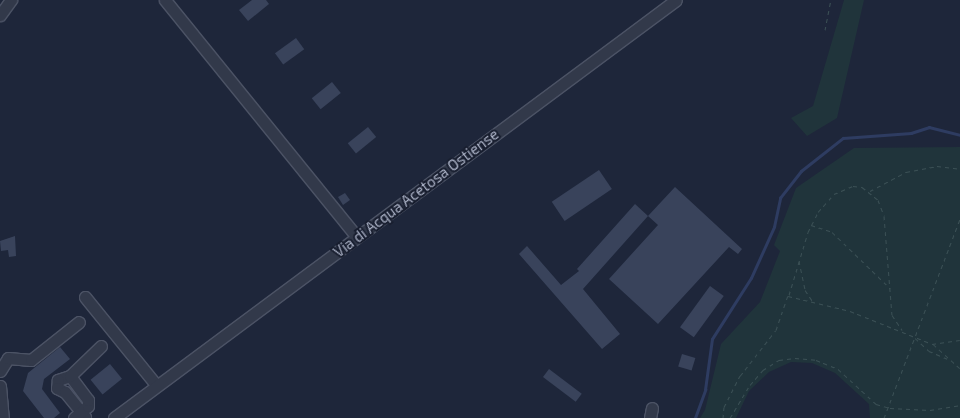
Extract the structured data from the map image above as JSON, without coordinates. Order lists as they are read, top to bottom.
{
  "streets": {
    "street": ["Via di Acqua Acetosa Ostiense"]
  }
}
